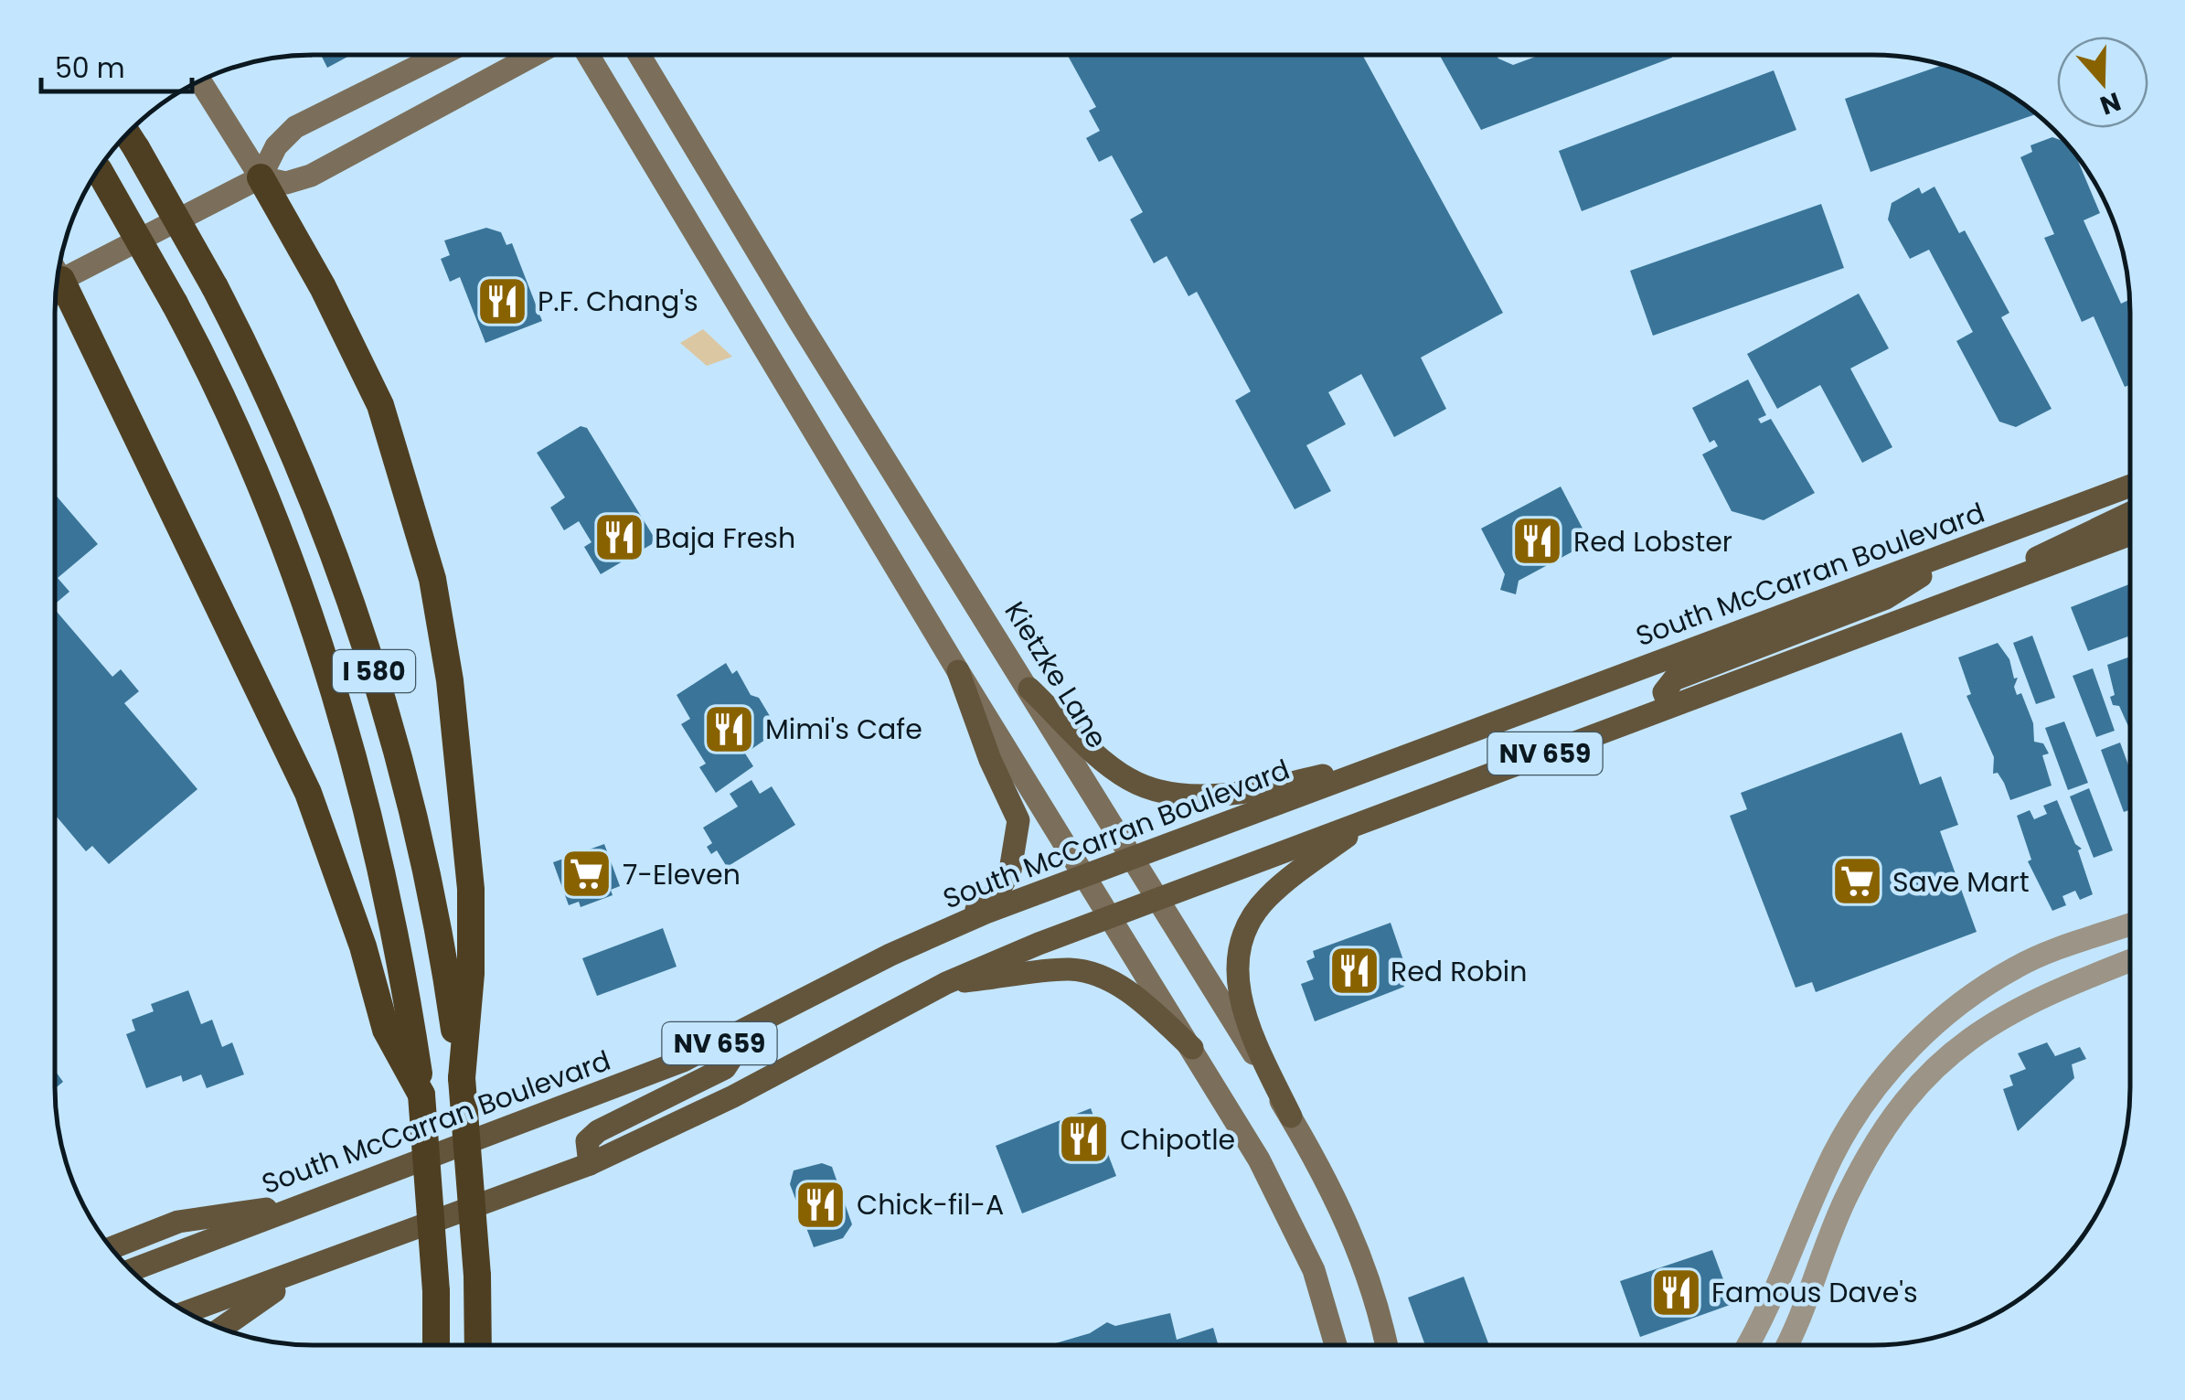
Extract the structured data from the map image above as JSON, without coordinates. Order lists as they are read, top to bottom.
{
  "streets": {
    "highway": ["I 580"],
    "main road": ["South McCarran Boulevard", "Kietzke Lane", "NV 659"]
  },
  "crossings": [
    ["South McCarran Boulevard", "Kietzke Lane"],
    ["Kietzke Lane", "NV 659"]
  ],
  "places": {
    "restaurant": [
      "P.F. Chang's",
      "Baja Fresh",
      "Red Lobster",
      "Mimi's Cafe",
      "Red Robin",
      "Chipotle",
      "Chick-fil-A",
      "Famous Dave's"
    ],
    "supermarket": ["7-Eleven", "Save Mart"]
  },
  "scale_bar": "50 m",
  "north": "bottom"
}
